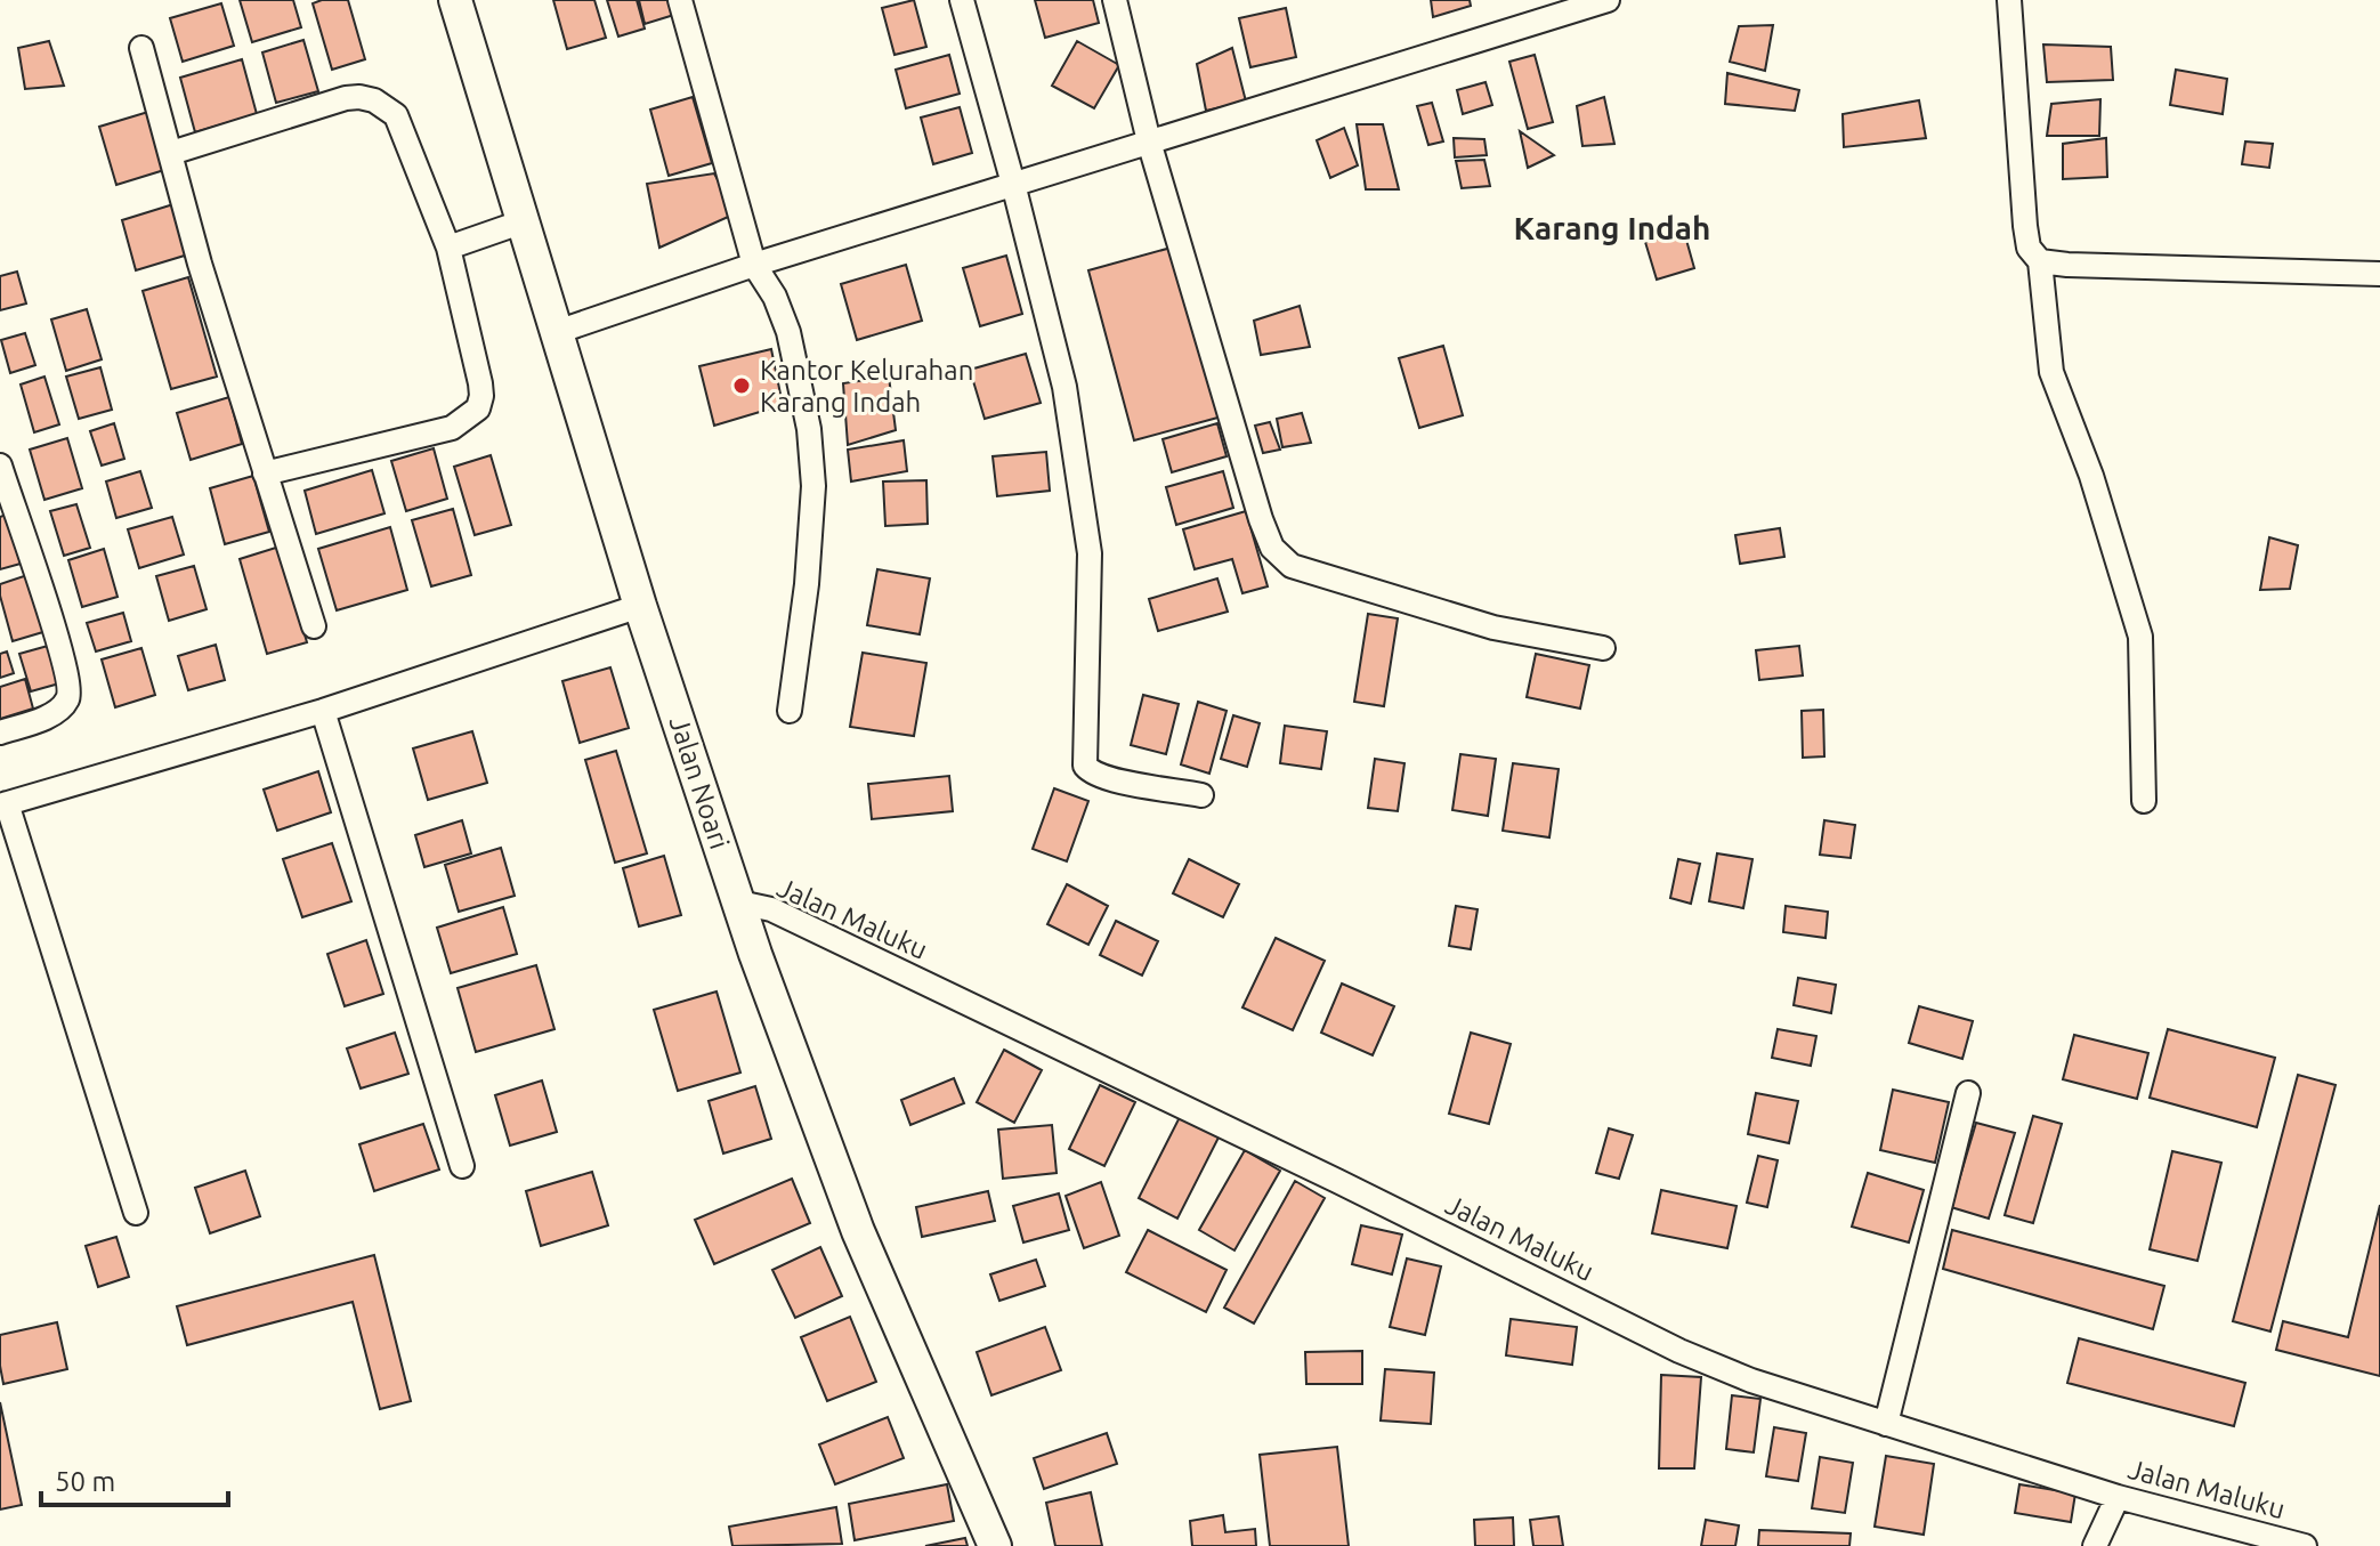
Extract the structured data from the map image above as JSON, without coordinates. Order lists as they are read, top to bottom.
{
  "streets": {
    "street": ["Jalan Noari", "Jalan Maluku"]
  },
  "crossings": [
    ["Jalan Noari", "Jalan Maluku"]
  ],
  "districts": ["Karang Indah"],
  "places": ["Kantor Kelurahan Karang Indah"],
  "scale_bar": "50 m"
}
